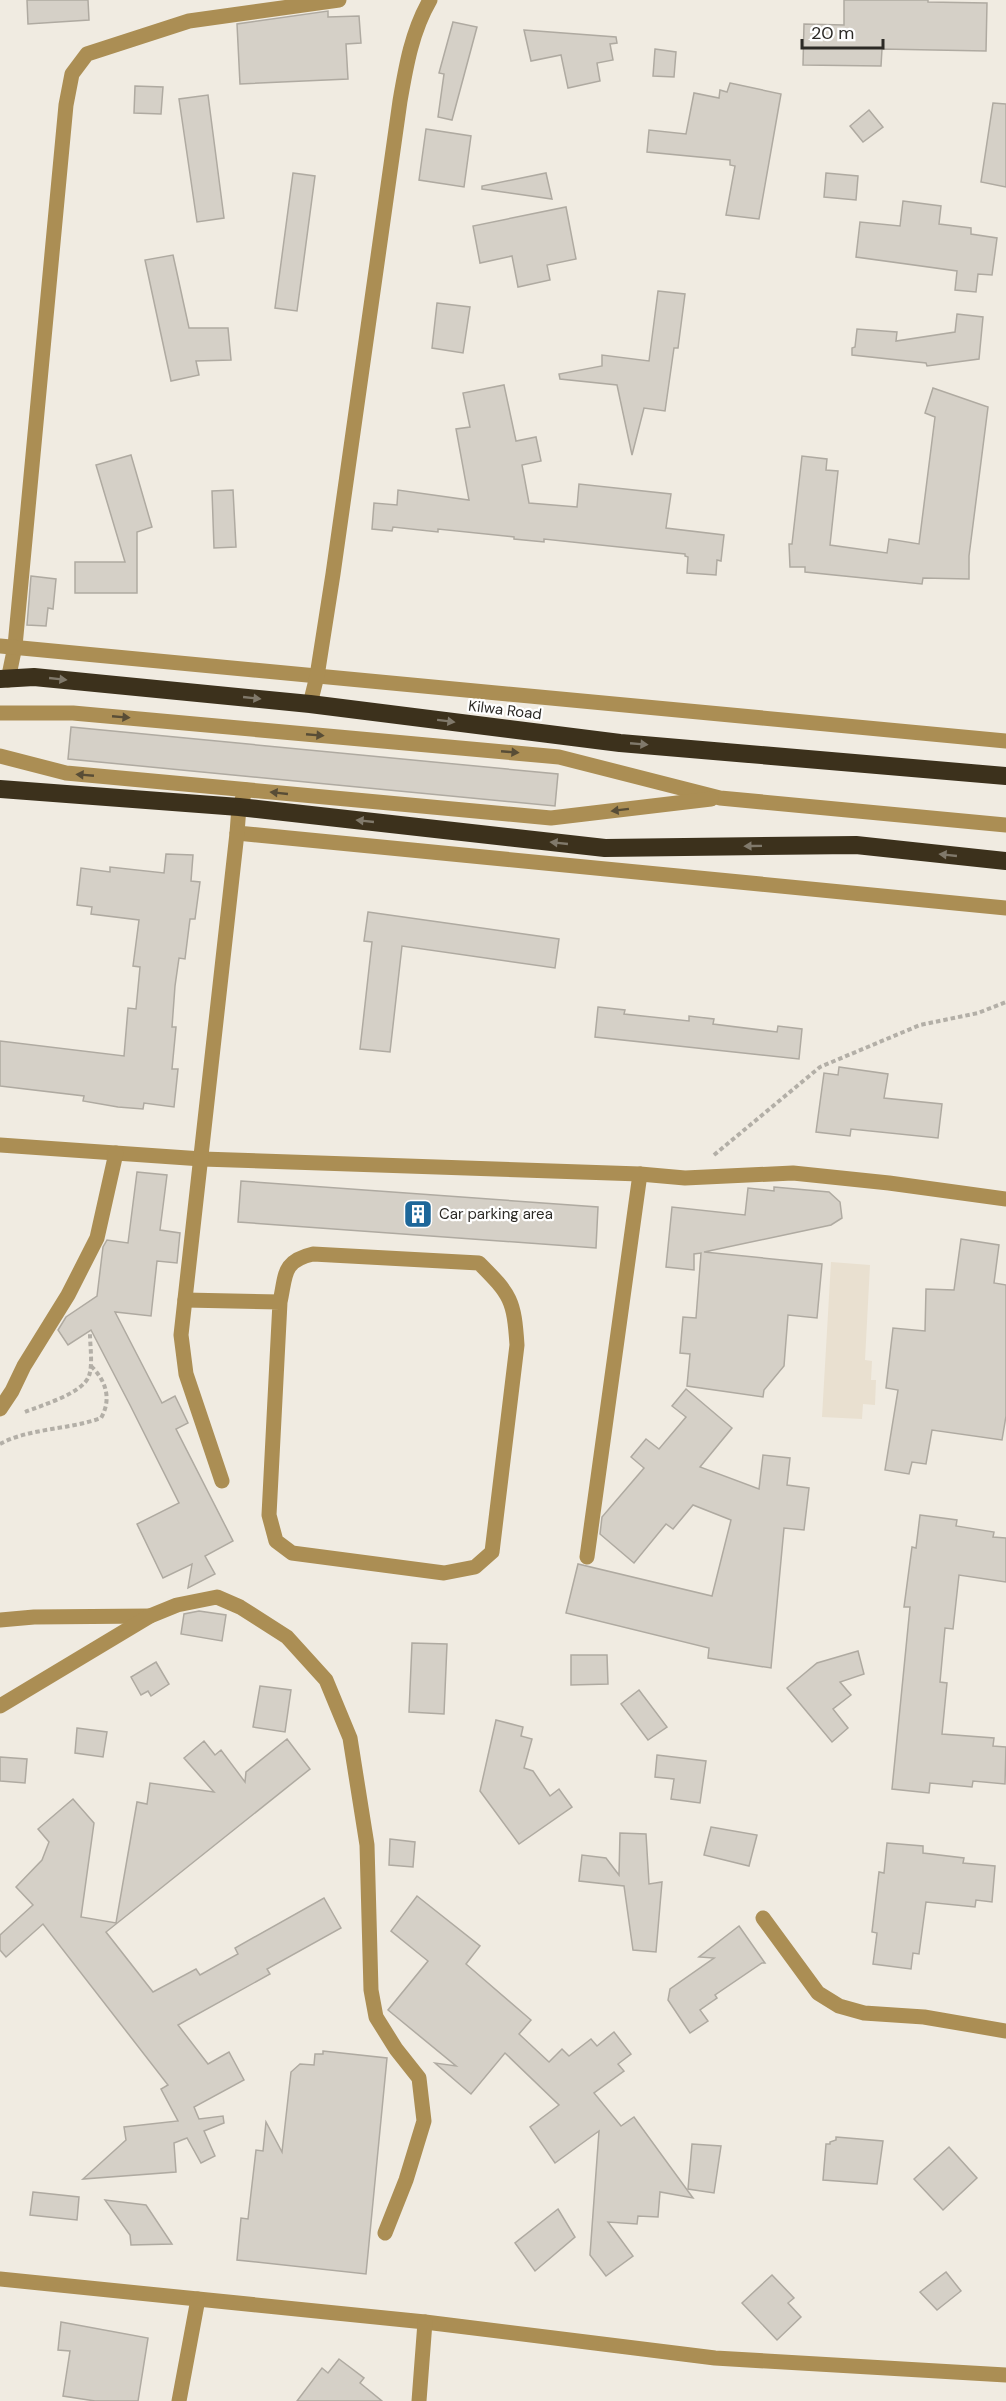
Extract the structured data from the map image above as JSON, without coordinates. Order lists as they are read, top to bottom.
{
  "streets": {
    "highway": ["Kilwa Road"]
  },
  "places": {
    "building": ["Car parking area"]
  },
  "scale_bar": "20 m"
}
